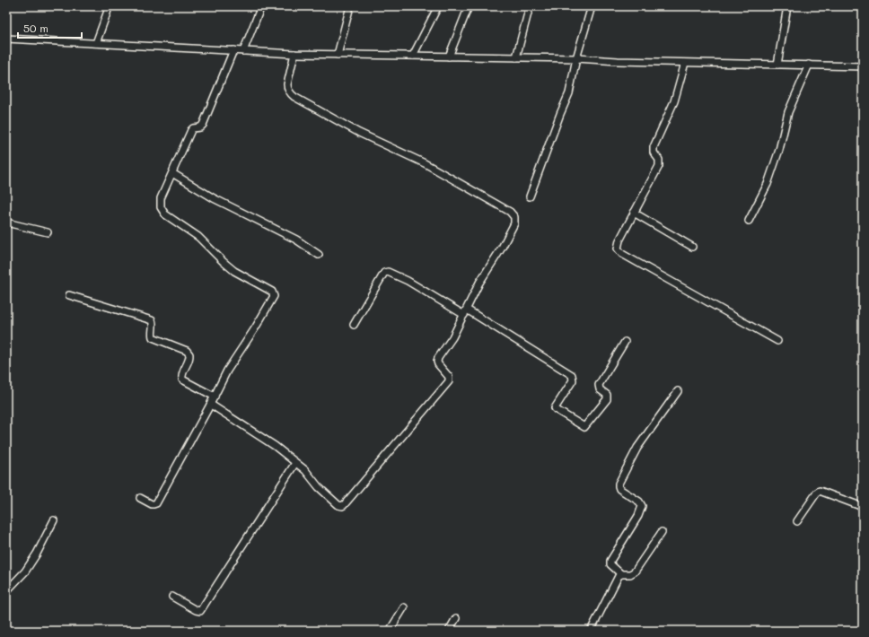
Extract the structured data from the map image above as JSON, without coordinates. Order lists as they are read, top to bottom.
{
  "scale_bar": "50 m"
}
